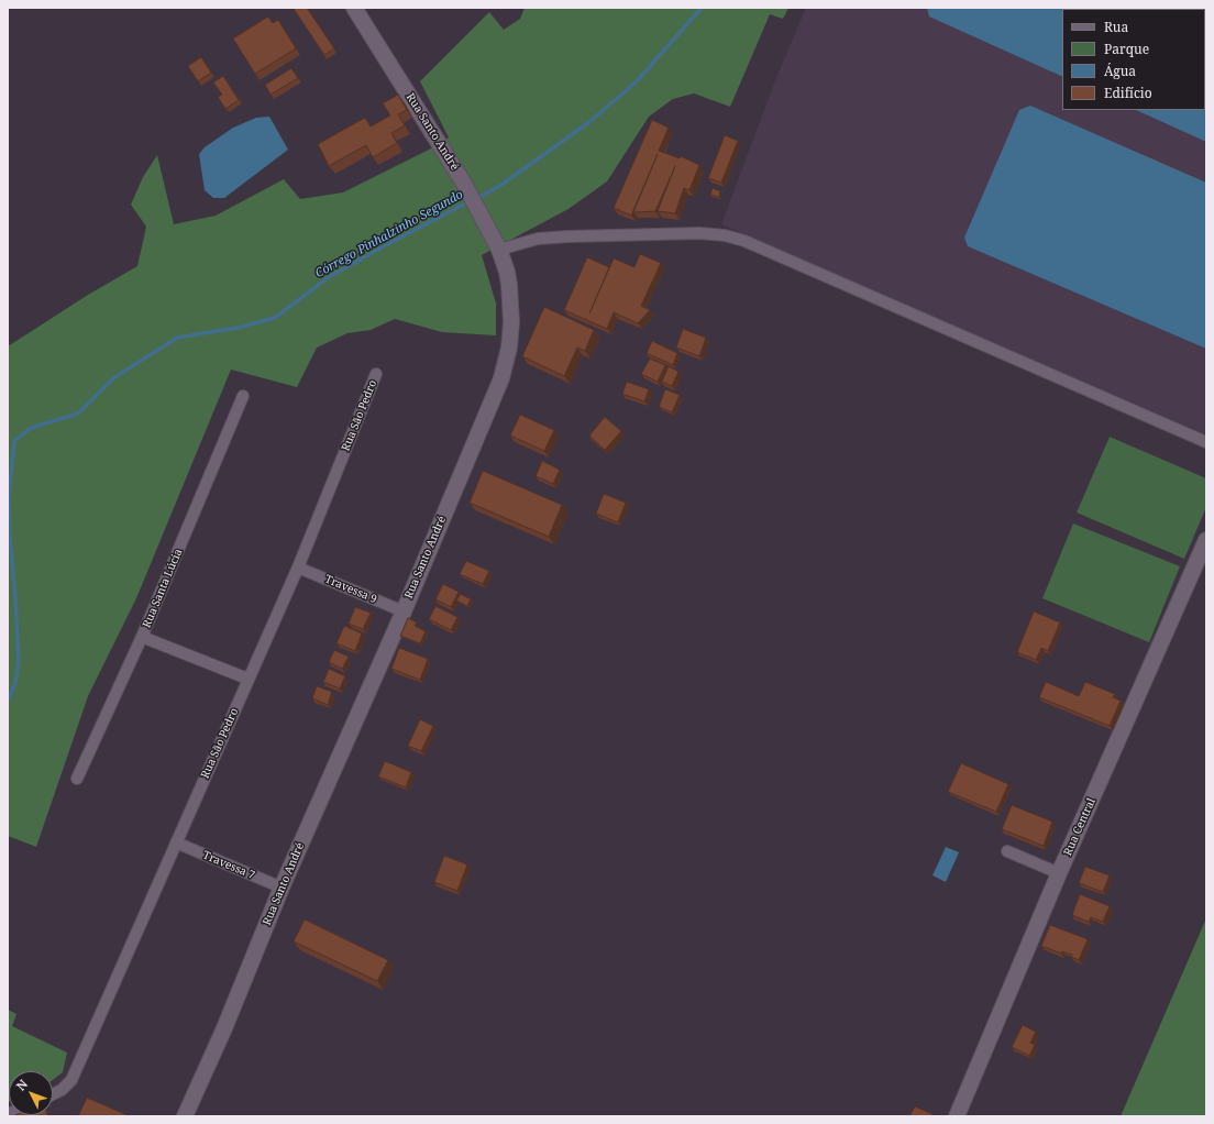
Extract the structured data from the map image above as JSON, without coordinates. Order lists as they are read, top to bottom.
{
  "streets": {
    "street": [
      "Rua Santo André",
      "Rua São Pedro",
      "Rua Santa Lúcia",
      "Travessa 9",
      "Rua Central",
      "Travessa 7"
    ]
  },
  "crossings": [
    ["Rua Santo André", "Travessa 9"],
    ["Rua Santo André", "Travessa 7"],
    ["Rua São Pedro", "Travessa 9"],
    ["Rua São Pedro", "Travessa 7"]
  ],
  "water": ["Córrego Pinhalzinho Segundo"],
  "legend": [
    "Rua",
    "Parque",
    "Água",
    "Edifício"
  ],
  "north": "top left"
}
